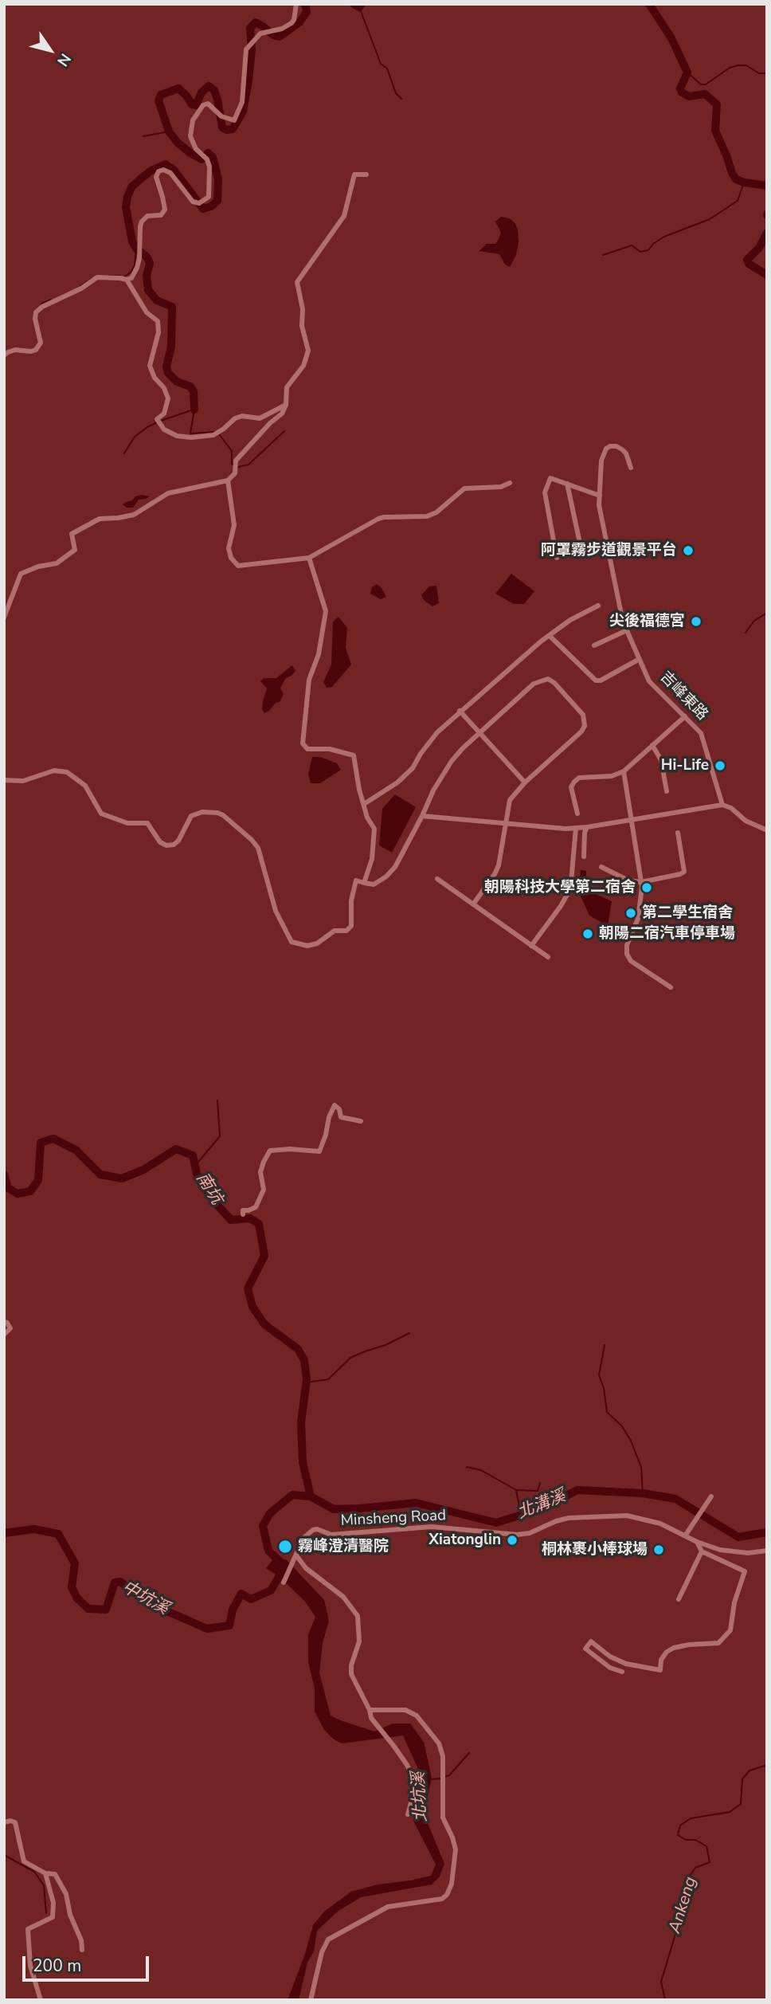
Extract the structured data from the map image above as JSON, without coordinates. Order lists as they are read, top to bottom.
{
  "streets": {
    "street": ["吉峰東路", "Minsheng Road"]
  },
  "water": [
    "南坑",
    "北溝溪",
    "中坑溪",
    "北坑溪",
    "Ankeng"
  ],
  "places": [
    "阿罩霧步道觀景平台",
    "尖後福德宮",
    "Hi-Life",
    "朝陽科技大學第二宿舍",
    "第二學生宿舍",
    "朝陽二宿汽車停車場",
    "Xiatonglin",
    "霧峰澄清醫院",
    "桐林裹小棒球場"
  ],
  "scale_bar": "200 m",
  "north": "bottom right"
}
